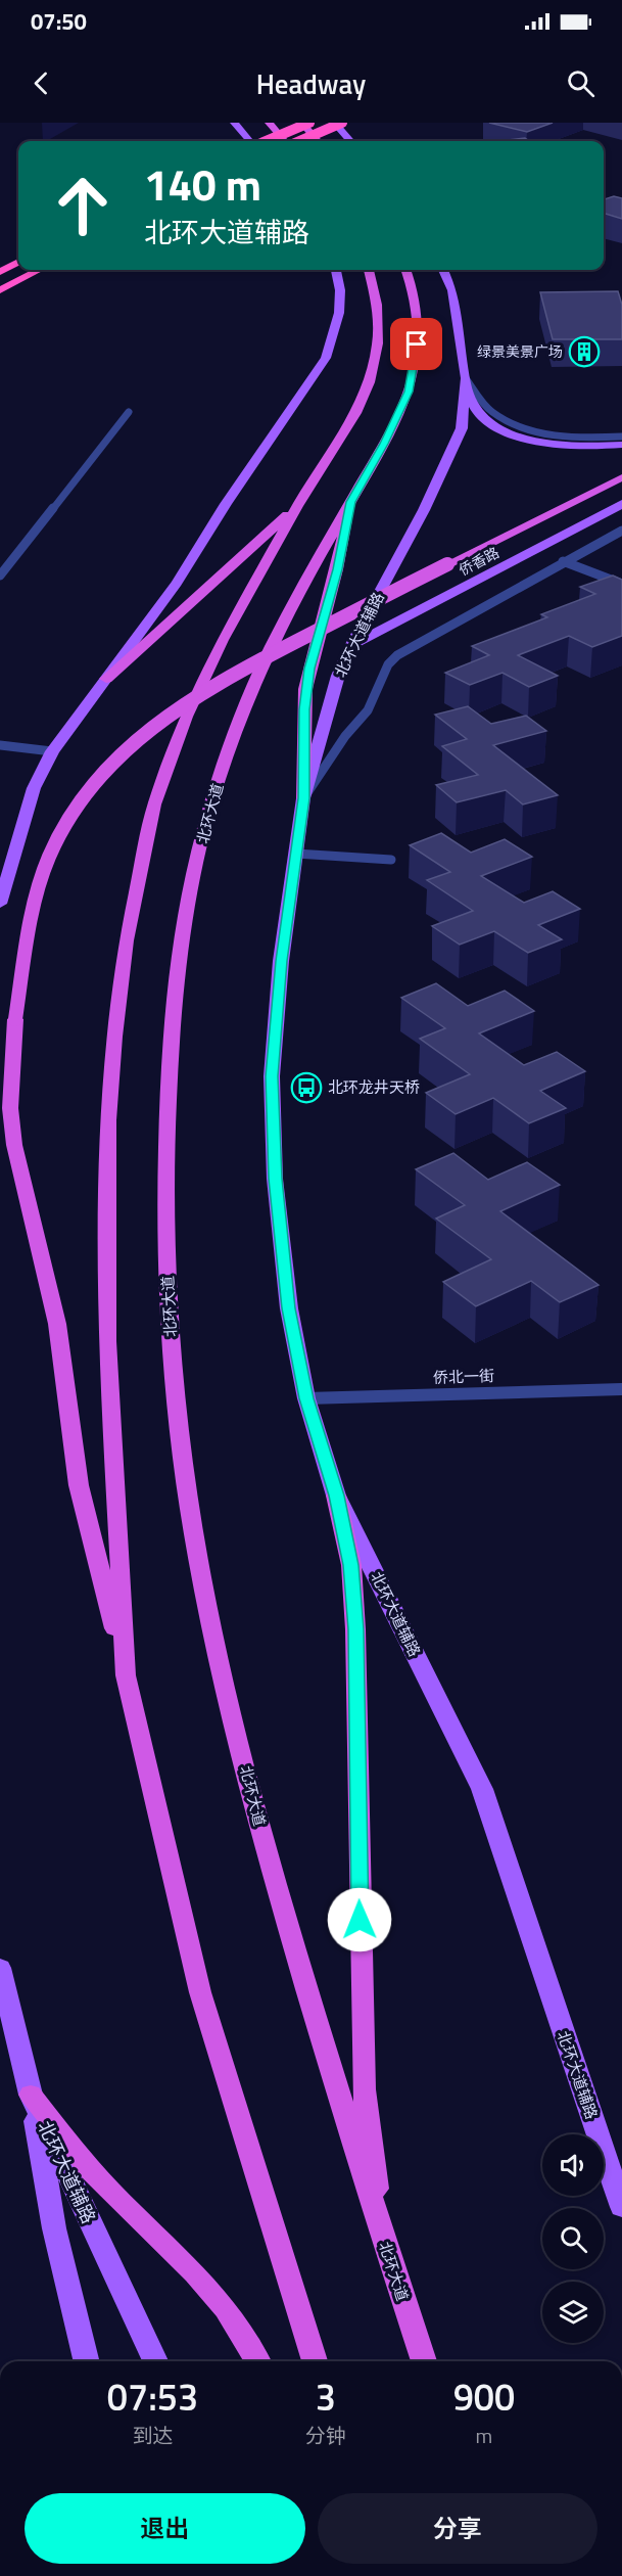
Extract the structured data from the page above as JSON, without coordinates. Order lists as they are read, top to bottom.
{
  "streets": {
    "highway": ["北环大道"],
    "main road": ["侨香路", "北环大道辅路"],
    "street": ["侨北一街"]
  },
  "crossings": [
    ["侨香路", "北环大道辅路"],
    ["北环大道辅路", "侨北一街"]
  ],
  "places": {
    "building": ["绿景美景广场"],
    "bus stop": ["北环龙井天桥"]
  },
  "page": {
    "status": "07:50",
    "header": "Headway",
    "turn": ["140 m", "北环大道辅路"],
    "eta": [
      "07:53",
      "到达",
      "3",
      "分钟",
      "900",
      "m"
    ],
    "buttons": ["退出", "分享"]
  }
}
